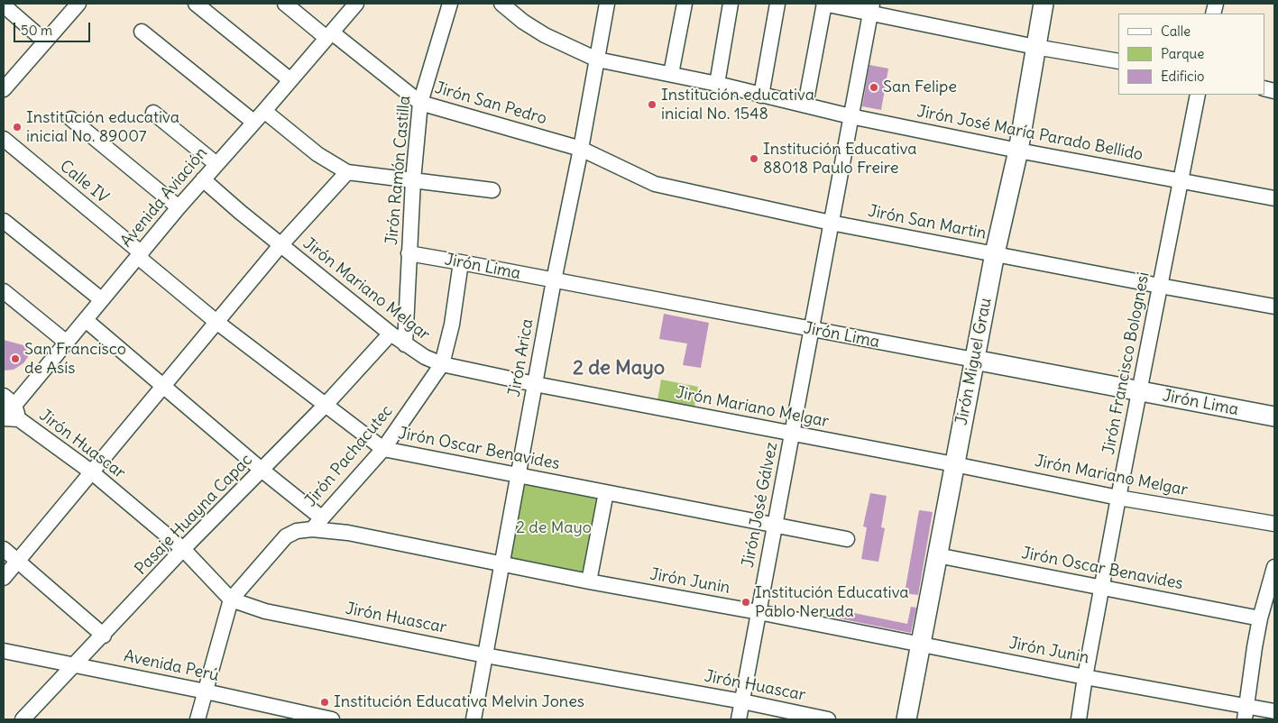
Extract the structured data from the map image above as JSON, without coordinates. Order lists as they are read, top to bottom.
{
  "streets": {
    "main road": ["Jirón Lima", "Jirón Miguel Grau"],
    "street": [
      "Jirón San Pedro",
      "Jirón José María Parado Bellido",
      "Jirón Ramón Castilla",
      "Calle IV",
      "Avenida Aviación",
      "Jirón San Martin",
      "Jirón Mariano Melgar",
      "Jirón Arica",
      "Jirón Francisco Bolognesi",
      "Jirón Huascar",
      "Jirón Oscar Benavides",
      "Jirón Pachacutec",
      "Jirón José Gálvez",
      "Pasaje Huayna Capac",
      "Jirón Junin",
      "Avenida Perú"
    ]
  },
  "crossings": [
    ["Jirón San Pedro", "Jirón Ramón Castilla"],
    ["Jirón San Pedro", "Avenida Aviación"],
    ["Jirón San Pedro", "Jirón San Martin"],
    ["Jirón San Pedro", "Jirón Arica"],
    ["Jirón José María Parado Bellido", "Jirón Arica"],
    ["Jirón José María Parado Bellido", "Jirón Miguel Grau"],
    ["Jirón José María Parado Bellido", "Jirón Francisco Bolognesi"],
    ["Jirón José María Parado Bellido", "Jirón José Gálvez"],
    ["Jirón Ramón Castilla", "Jirón Lima"],
    ["Jirón Ramón Castilla", "Jirón Mariano Melgar"],
    ["Calle IV", "Avenida Aviación"],
    ["Calle IV", "Jirón Oscar Benavides"],
    ["Avenida Aviación", "Jirón Mariano Melgar"],
    ["Avenida Aviación", "Jirón Huascar"],
    ["Avenida Aviación", "Jirón Oscar Benavides"],
    ["Jirón San Martin", "Jirón Arica"],
    ["Jirón San Martin", "Jirón Miguel Grau"],
    ["Jirón San Martin", "Jirón Francisco Bolognesi"],
    ["Jirón San Martin", "Jirón José Gálvez"],
    ["Jirón Lima", "Jirón Arica"],
    ["Jirón Lima", "Jirón Miguel Grau"],
    ["Jirón Lima", "Jirón Francisco Bolognesi"],
    ["Jirón Lima", "Jirón Pachacutec"],
    ["Jirón Lima", "Jirón José Gálvez"],
    ["Jirón Mariano Melgar", "Jirón Arica"],
    ["Jirón Mariano Melgar", "Jirón Miguel Grau"],
    ["Jirón Mariano Melgar", "Jirón Francisco Bolognesi"],
    ["Jirón Mariano Melgar", "Jirón Pachacutec"],
    ["Jirón Mariano Melgar", "Jirón José Gálvez"],
    ["Jirón Mariano Melgar", "Pasaje Huayna Capac"],
    ["Jirón Arica", "Jirón Huascar"],
    ["Jirón Arica", "Jirón Oscar Benavides"],
    ["Jirón Arica", "Jirón Junin"],
    ["Jirón Miguel Grau", "Jirón Oscar Benavides"],
    ["Jirón Miguel Grau", "Jirón Junin"],
    ["Jirón Francisco Bolognesi", "Jirón Oscar Benavides"],
    ["Jirón Francisco Bolognesi", "Jirón Junin"],
    ["Jirón Huascar", "Jirón Pachacutec"],
    ["Jirón Huascar", "Jirón José Gálvez"],
    ["Jirón Huascar", "Pasaje Huayna Capac"],
    ["Jirón Oscar Benavides", "Jirón Pachacutec"],
    ["Jirón Oscar Benavides", "Jirón José Gálvez"],
    ["Jirón Oscar Benavides", "Pasaje Huayna Capac"],
    ["Jirón Pachacutec", "Jirón Junin"],
    ["Jirón Pachacutec", "Avenida Perú"],
    ["Jirón José Gálvez", "Jirón Junin"],
    ["Pasaje Huayna Capac", "Avenida Perú"]
  ],
  "districts": ["2 de Mayo"],
  "parks": ["2 de Mayo"],
  "places": [
    "San Felipe",
    "Institución educativa inicial No. 1548",
    "Institución educativa inicial No. 89007",
    "Institución Educativa 88018 Paulo Freire",
    "San Francisco de Asís",
    "Institución Educativa Pablo Neruda",
    "Institución Educativa Melvin Jones"
  ],
  "legend": ["Calle", "Parque", "Edificio"],
  "scale_bar": "50 m"
}
